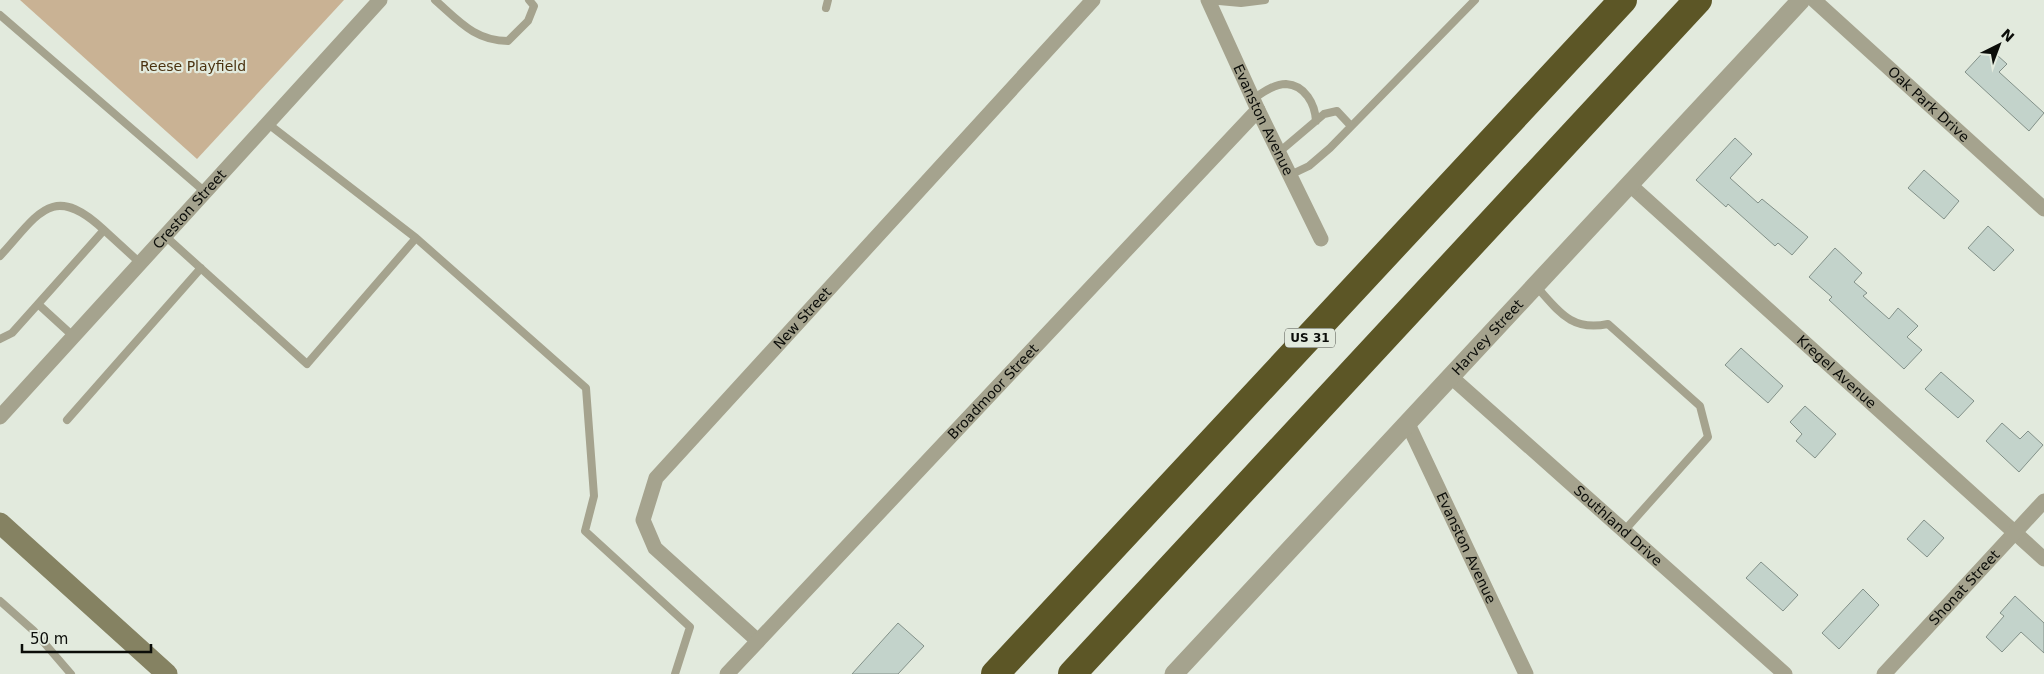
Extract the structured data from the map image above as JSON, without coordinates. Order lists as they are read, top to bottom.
{
  "streets": {
    "highway": ["US 31"],
    "street": [
      "Oak Park Drive",
      "Evanston Avenue",
      "Creston Street",
      "New Street",
      "Harvey Street",
      "Kregel Avenue",
      "Broadmoor Street",
      "Southland Drive",
      "Shonat Street"
    ]
  },
  "crossings": [
    ["Evanston Avenue", "Harvey Street"],
    ["Evanston Avenue", "Broadmoor Street"],
    ["New Street", "Broadmoor Street"],
    ["Harvey Street", "Kregel Avenue"],
    ["Harvey Street", "Southland Drive"],
    ["Kregel Avenue", "Shonat Street"]
  ],
  "parks": ["Reese Playfield"],
  "scale_bar": "50 m",
  "north": "top right"
}
